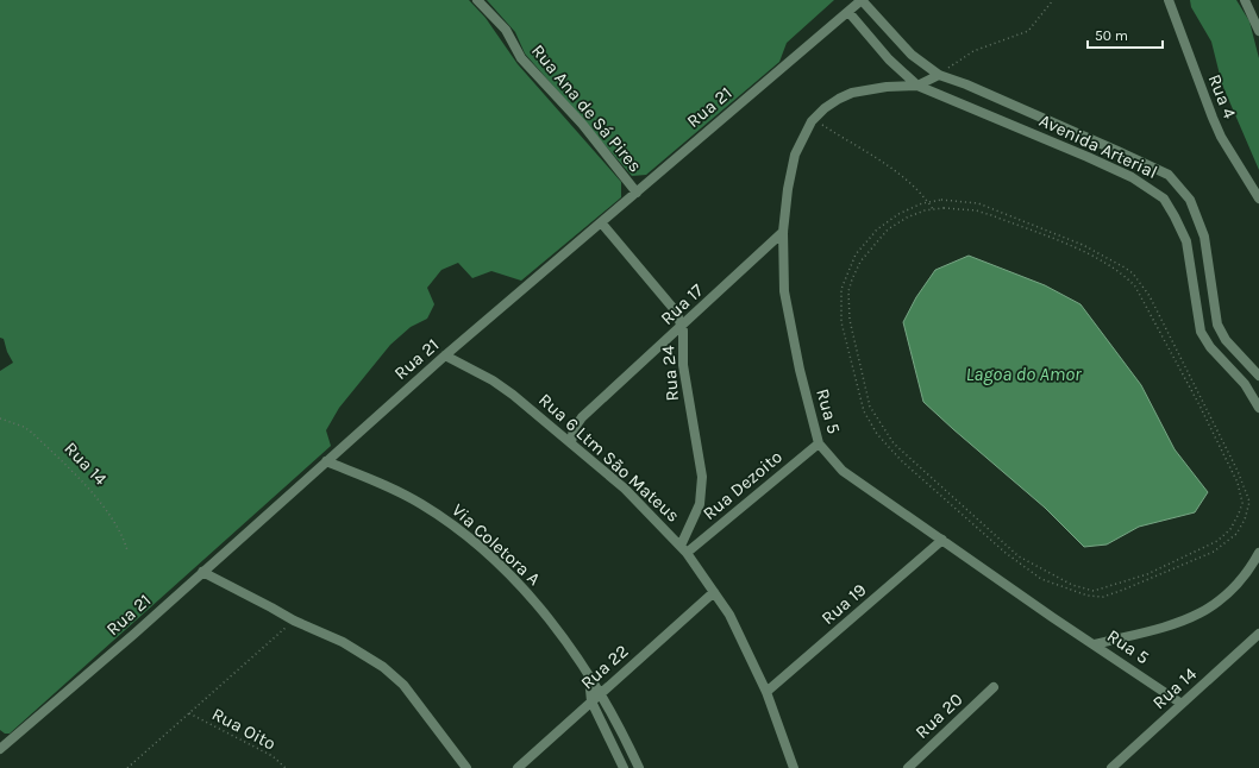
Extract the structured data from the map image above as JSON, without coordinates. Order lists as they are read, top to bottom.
{
  "streets": {
    "street": [
      "Rua 4",
      "Rua 21",
      "Rua Ana de Sá Pires",
      "Avenida Arterial",
      "Rua 17",
      "Rua 24",
      "Rua 5",
      "Rua 6 Ltm São Mateus",
      "Rua 14",
      "Rua Dezoito",
      "Via Coletora A",
      "Rua 19",
      "Rua 22",
      "Rua 20"
    ],
    "path": ["Rua Oito"]
  },
  "crossings": [
    ["Rua 21", "Rua Ana de Sá Pires"],
    ["Rua 21", "Avenida Arterial"],
    ["Rua 21", "Rua 24"],
    ["Rua 21", "Rua 6 Ltm São Mateus"],
    ["Rua 21", "Via Coletora A"],
    ["Avenida Arterial", "Rua 5"],
    ["Rua 17", "Rua 24"],
    ["Rua 17", "Rua 5"],
    ["Rua 17", "Rua 6 Ltm São Mateus"],
    ["Rua 24", "Rua 6 Ltm São Mateus"],
    ["Rua 24", "Rua Dezoito"],
    ["Rua 5", "Rua 14"],
    ["Rua 5", "Rua Dezoito"],
    ["Rua 5", "Rua 19"],
    ["Rua 6 Ltm São Mateus", "Rua Dezoito"],
    ["Rua 6 Ltm São Mateus", "Rua 19"],
    ["Rua 6 Ltm São Mateus", "Rua 22"],
    ["Via Coletora A", "Rua 22"]
  ],
  "water": ["Lagoa do Amor"],
  "scale_bar": "50 m"
}
